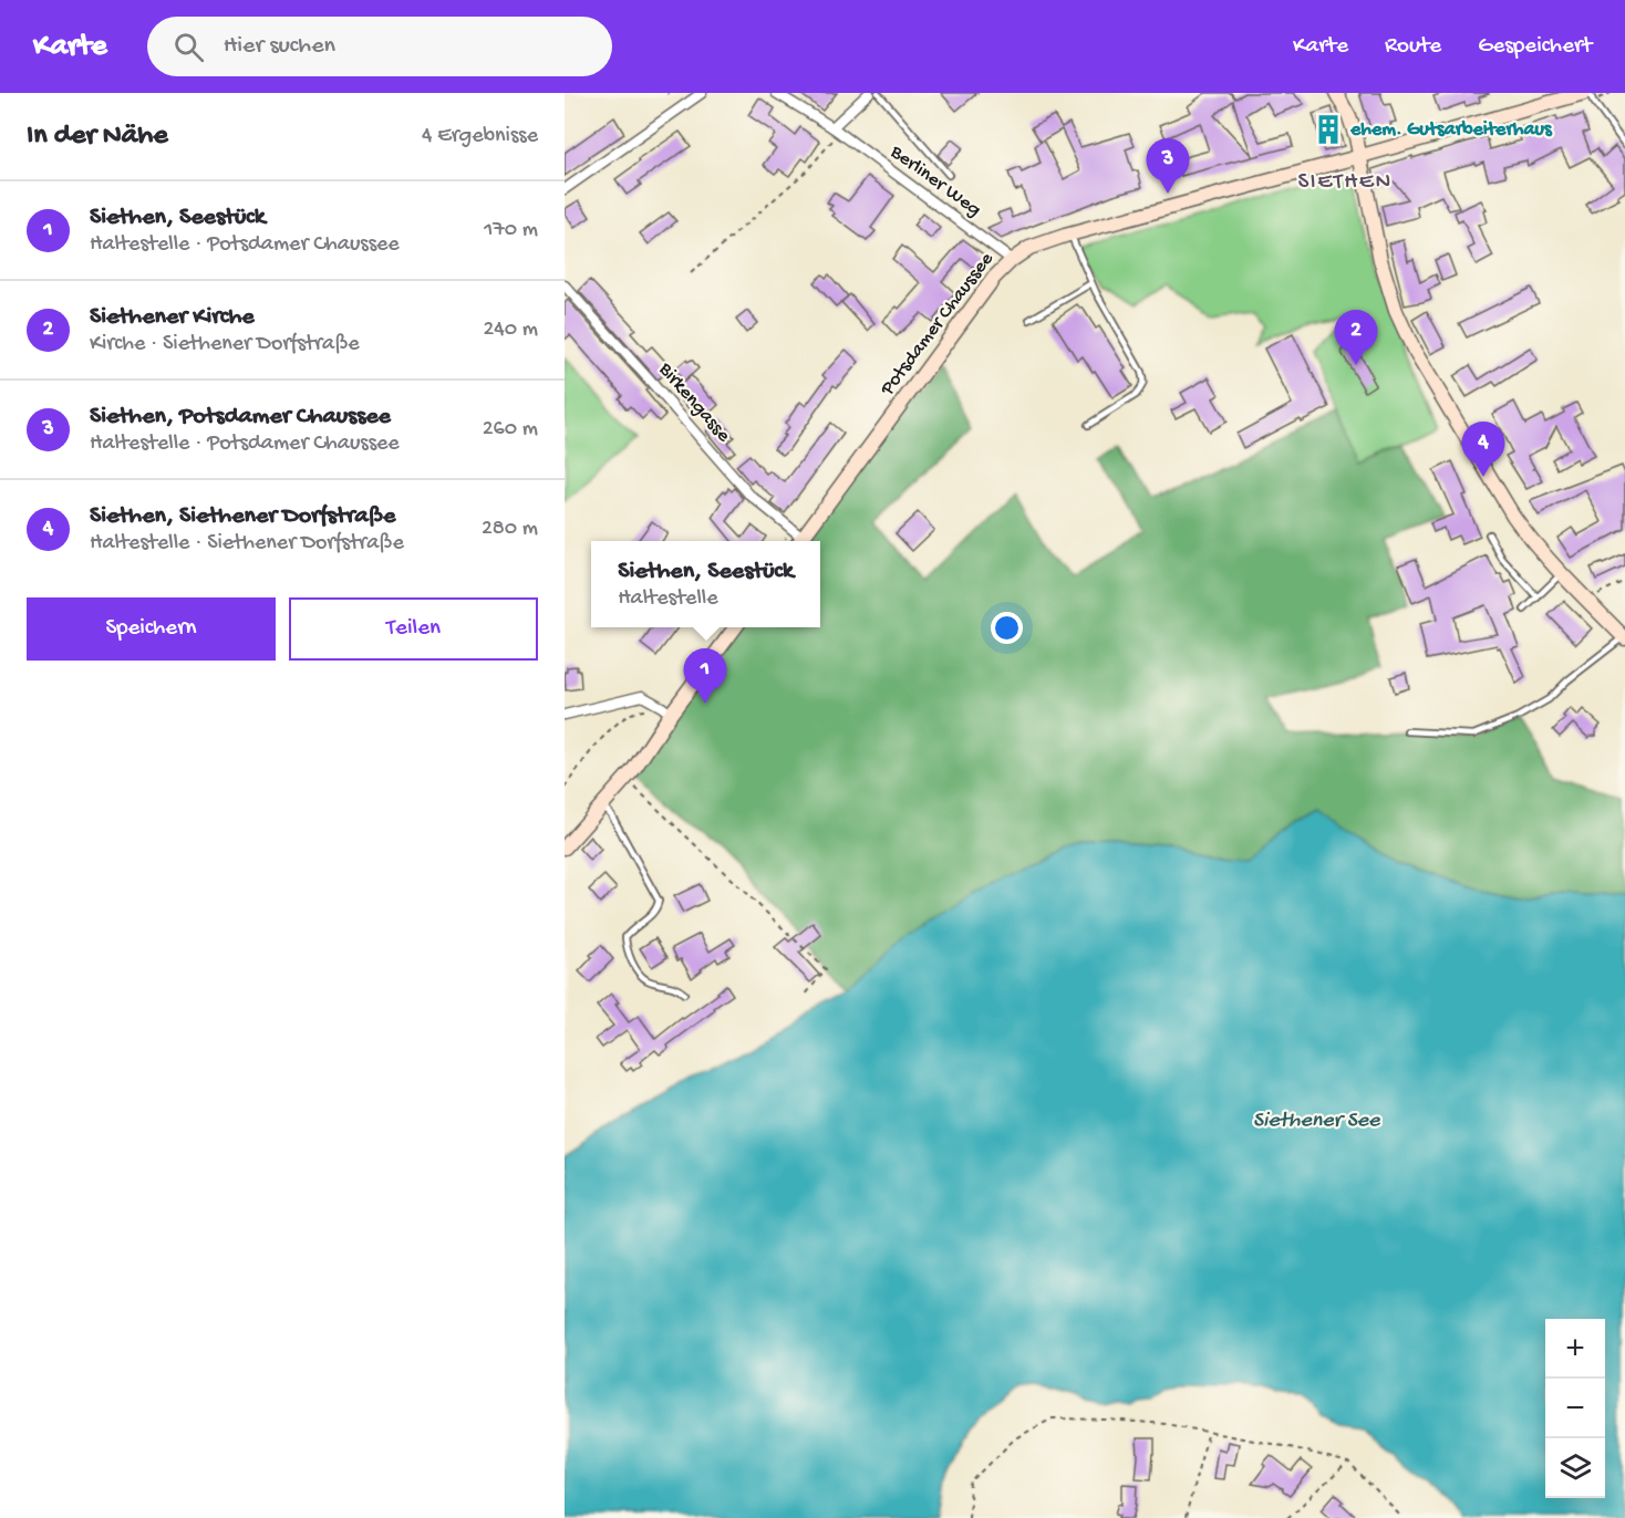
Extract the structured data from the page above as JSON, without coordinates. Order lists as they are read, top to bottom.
{
  "streets": {
    "main road": ["Potsdamer Chaussee"],
    "street": ["Berliner Weg", "Birkengasse"]
  },
  "crossings": [
    ["Berliner Weg", "Potsdamer Chaussee"]
  ],
  "districts": ["SIETHEN"],
  "water": ["Siethener See"],
  "places": {
    "building": ["ehem. Gutsarbeiterhaus"]
  },
  "page": {
    "header": "Karte",
    "search": "Hier suchen",
    "nav": ["Karte", "Route", "Gespeichert"],
    "heading": ["In der Nähe", "4 Ergebnisse"],
    "pins": [
      "3",
      "2",
      "4",
      "1"
    ],
    "list": [
      {
        "mark": "1",
        "name": "Siethen, Seestück",
        "note": "Haltestelle · Potsdamer Chaussee",
        "value": "170 m"
      },
      {
        "mark": "2",
        "name": "Siethener Kirche",
        "note": "Kirche · Siethener Dorfstraße",
        "value": "240 m"
      },
      {
        "mark": "3",
        "name": "Siethen, Potsdamer Chaussee",
        "note": "Haltestelle · Potsdamer Chaussee",
        "value": "260 m"
      },
      {
        "mark": "4",
        "name": "Siethen, Siethener Dorfstraße",
        "note": "Haltestelle · Siethener Dorfstraße",
        "value": "280 m"
      }
    ],
    "popup": ["Siethen, Seestück", "Haltestelle"],
    "buttons": ["Speichern", "Teilen"],
    "map_buttons": ["+", "−"]
  }
}
